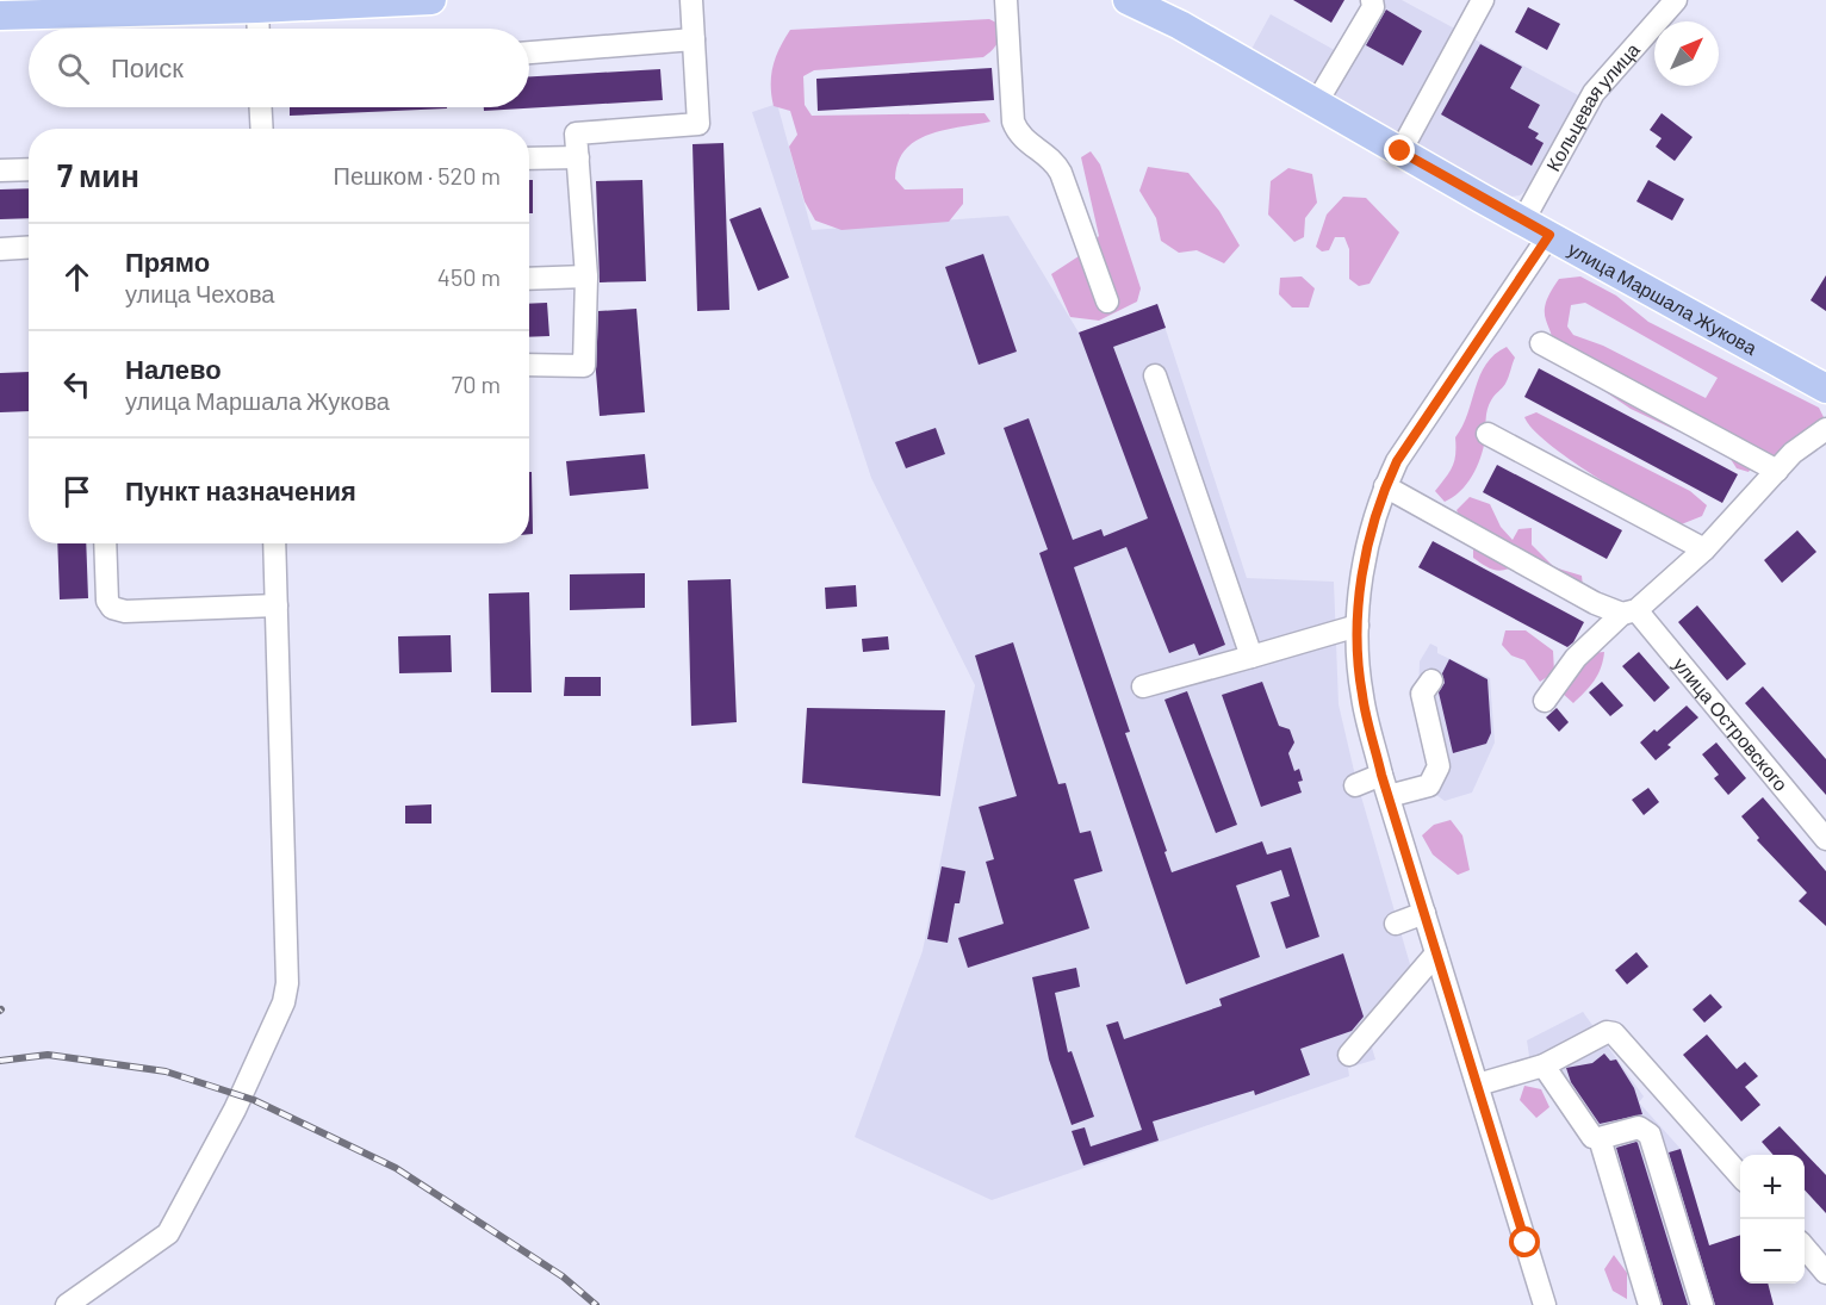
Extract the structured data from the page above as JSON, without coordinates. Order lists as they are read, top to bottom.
{
  "streets": {
    "main road": ["улица Маршала Жукова"],
    "street": ["Кольцевая улица", "улица Островского"]
  },
  "crossings": [
    ["Кольцевая улица", "улица Маршала Жукова"]
  ],
  "north": "top right",
  "page": {
    "search": "Поиск",
    "heading": ["7 мин", "Пешком · 520 m"],
    "list": [
      ["Прямо", "улица Чехова", "450 m"],
      ["Налево", "улица Маршала Жукова", "70 m"],
      "Пункт назначения"
    ],
    "map_buttons": ["+", "−"]
  }
}
